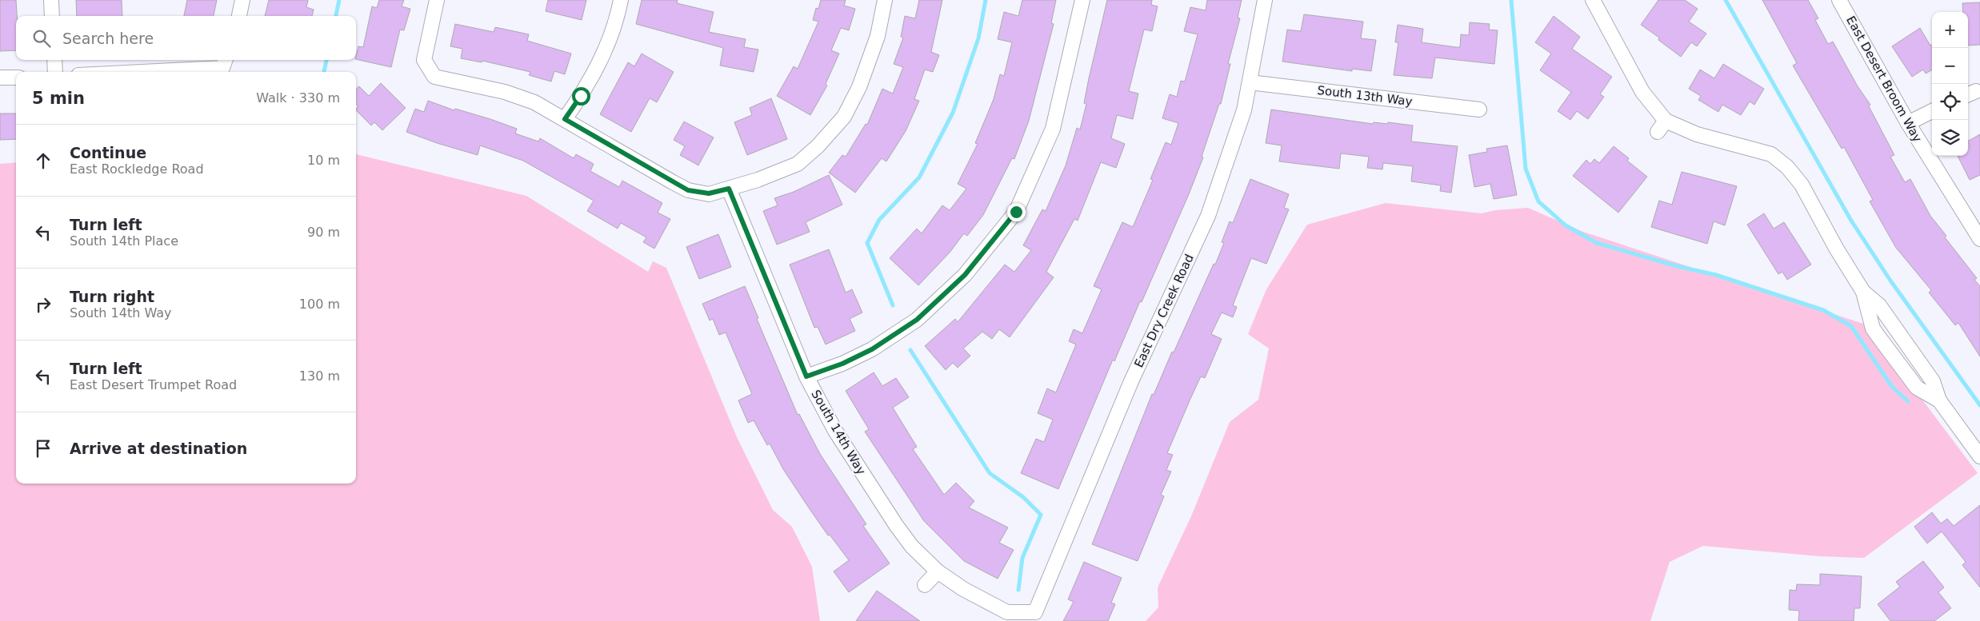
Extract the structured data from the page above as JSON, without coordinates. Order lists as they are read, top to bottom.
{
  "streets": {
    "street": [
      "East Desert Broom Way",
      "South 13th Way",
      "East Dry Creek Road",
      "South 14th Way"
    ]
  },
  "crossings": [
    ["South 13th Way", "East Dry Creek Road"],
    ["East Dry Creek Road", "South 14th Way"]
  ],
  "page": {
    "map_buttons": ["+", "−"],
    "search": "Search here",
    "heading": ["5 min", "Walk · 330 m"],
    "list": [
      ["Continue", "East Rockledge Road", "10 m"],
      ["Turn left", "South 14th Place", "90 m"],
      ["Turn right", "South 14th Way", "100 m"],
      ["Turn left", "East Desert Trumpet Road", "130 m"],
      "Arrive at destination"
    ]
  }
}
